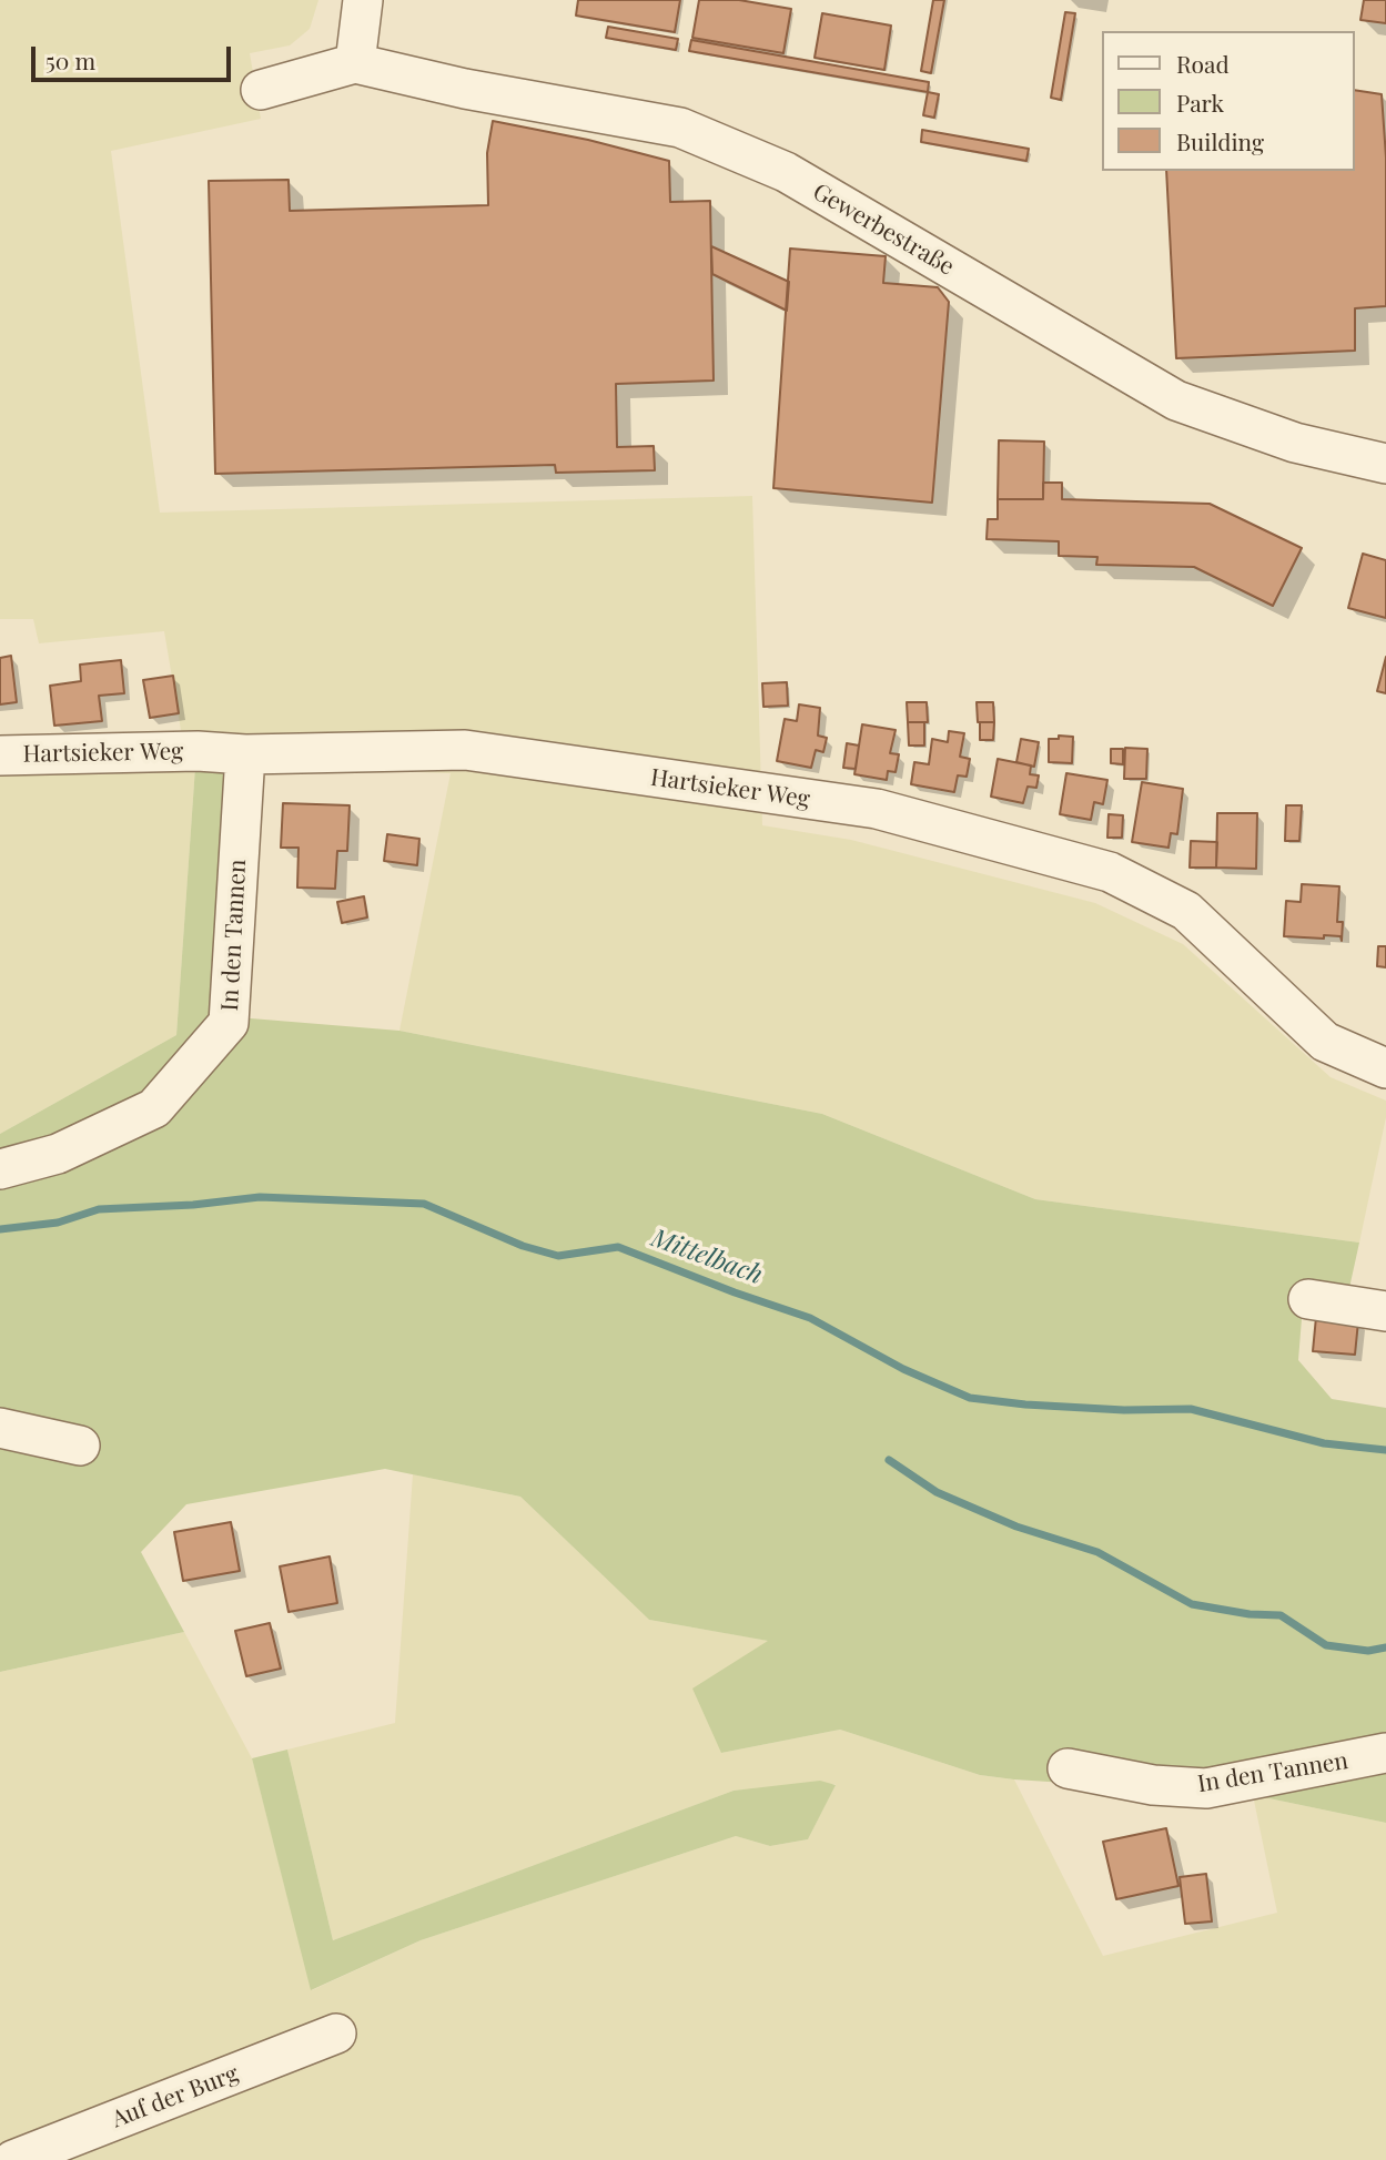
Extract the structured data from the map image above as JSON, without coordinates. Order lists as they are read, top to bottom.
{
  "streets": {
    "street": [
      "Gewerbestraße",
      "Hartsieker Weg",
      "In den Tannen",
      "Auf der Burg"
    ]
  },
  "crossings": [
    ["Hartsieker Weg", "In den Tannen"]
  ],
  "water": ["Mittelbach"],
  "legend": ["Road", "Park", "Building"],
  "scale_bar": "50 m"
}
